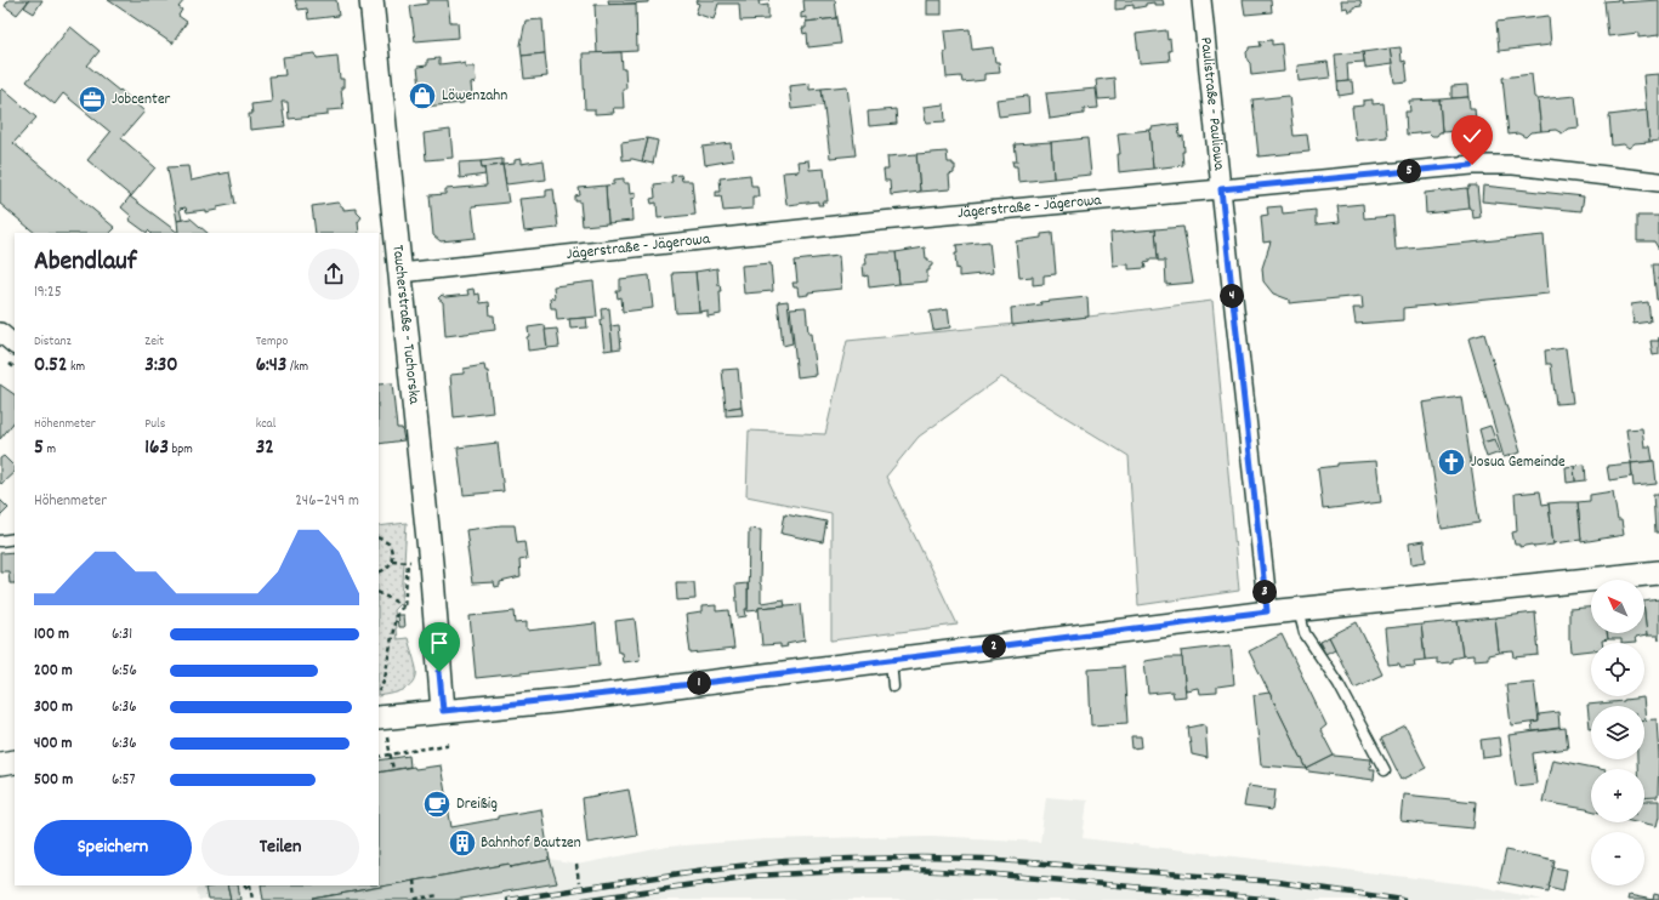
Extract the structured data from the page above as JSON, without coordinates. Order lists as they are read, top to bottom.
{
  "streets": {
    "street": ["Paulistraße - Pauliowa", "Jägerstraße - Jägerowa", "Taucherstraße - Tuchorska"]
  },
  "crossings": [
    ["Paulistraße - Pauliowa", "Jägerstraße - Jägerowa"],
    ["Jägerstraße - Jägerowa", "Taucherstraße - Tuchorska"]
  ],
  "places": {
    "shop": ["Löwenzahn"],
    "office": ["Jobcenter"],
    "church": ["Josua Gemeinde"],
    "cafe": ["Dreißig"],
    "building": ["Bahnhof Bautzen"]
  },
  "north": "top left",
  "page": {
    "pins": [
      "5",
      "4",
      "3",
      "2",
      "1"
    ],
    "heading": ["Abendlauf", "19:25"],
    "stats": [
      ["Distanz", "0.52 km"],
      ["Zeit", "3:30"],
      ["Tempo", "6:43 /km"],
      ["Höhenmeter", "5 m"],
      ["Puls", "163 bpm"],
      ["kcal", "32"]
    ],
    "chart": ["Höhenmeter", "246–249 m"],
    "map_buttons": ["+", "−"],
    "list": [
      {
        "name": "100 m",
        "note": "6:31"
      },
      {
        "name": "200 m",
        "note": "6:56"
      },
      {
        "name": "300 m",
        "note": "6:36"
      },
      {
        "name": "400 m",
        "note": "6:36"
      },
      {
        "name": "500 m",
        "note": "6:57"
      }
    ],
    "buttons": ["Speichern", "Teilen"]
  }
}
